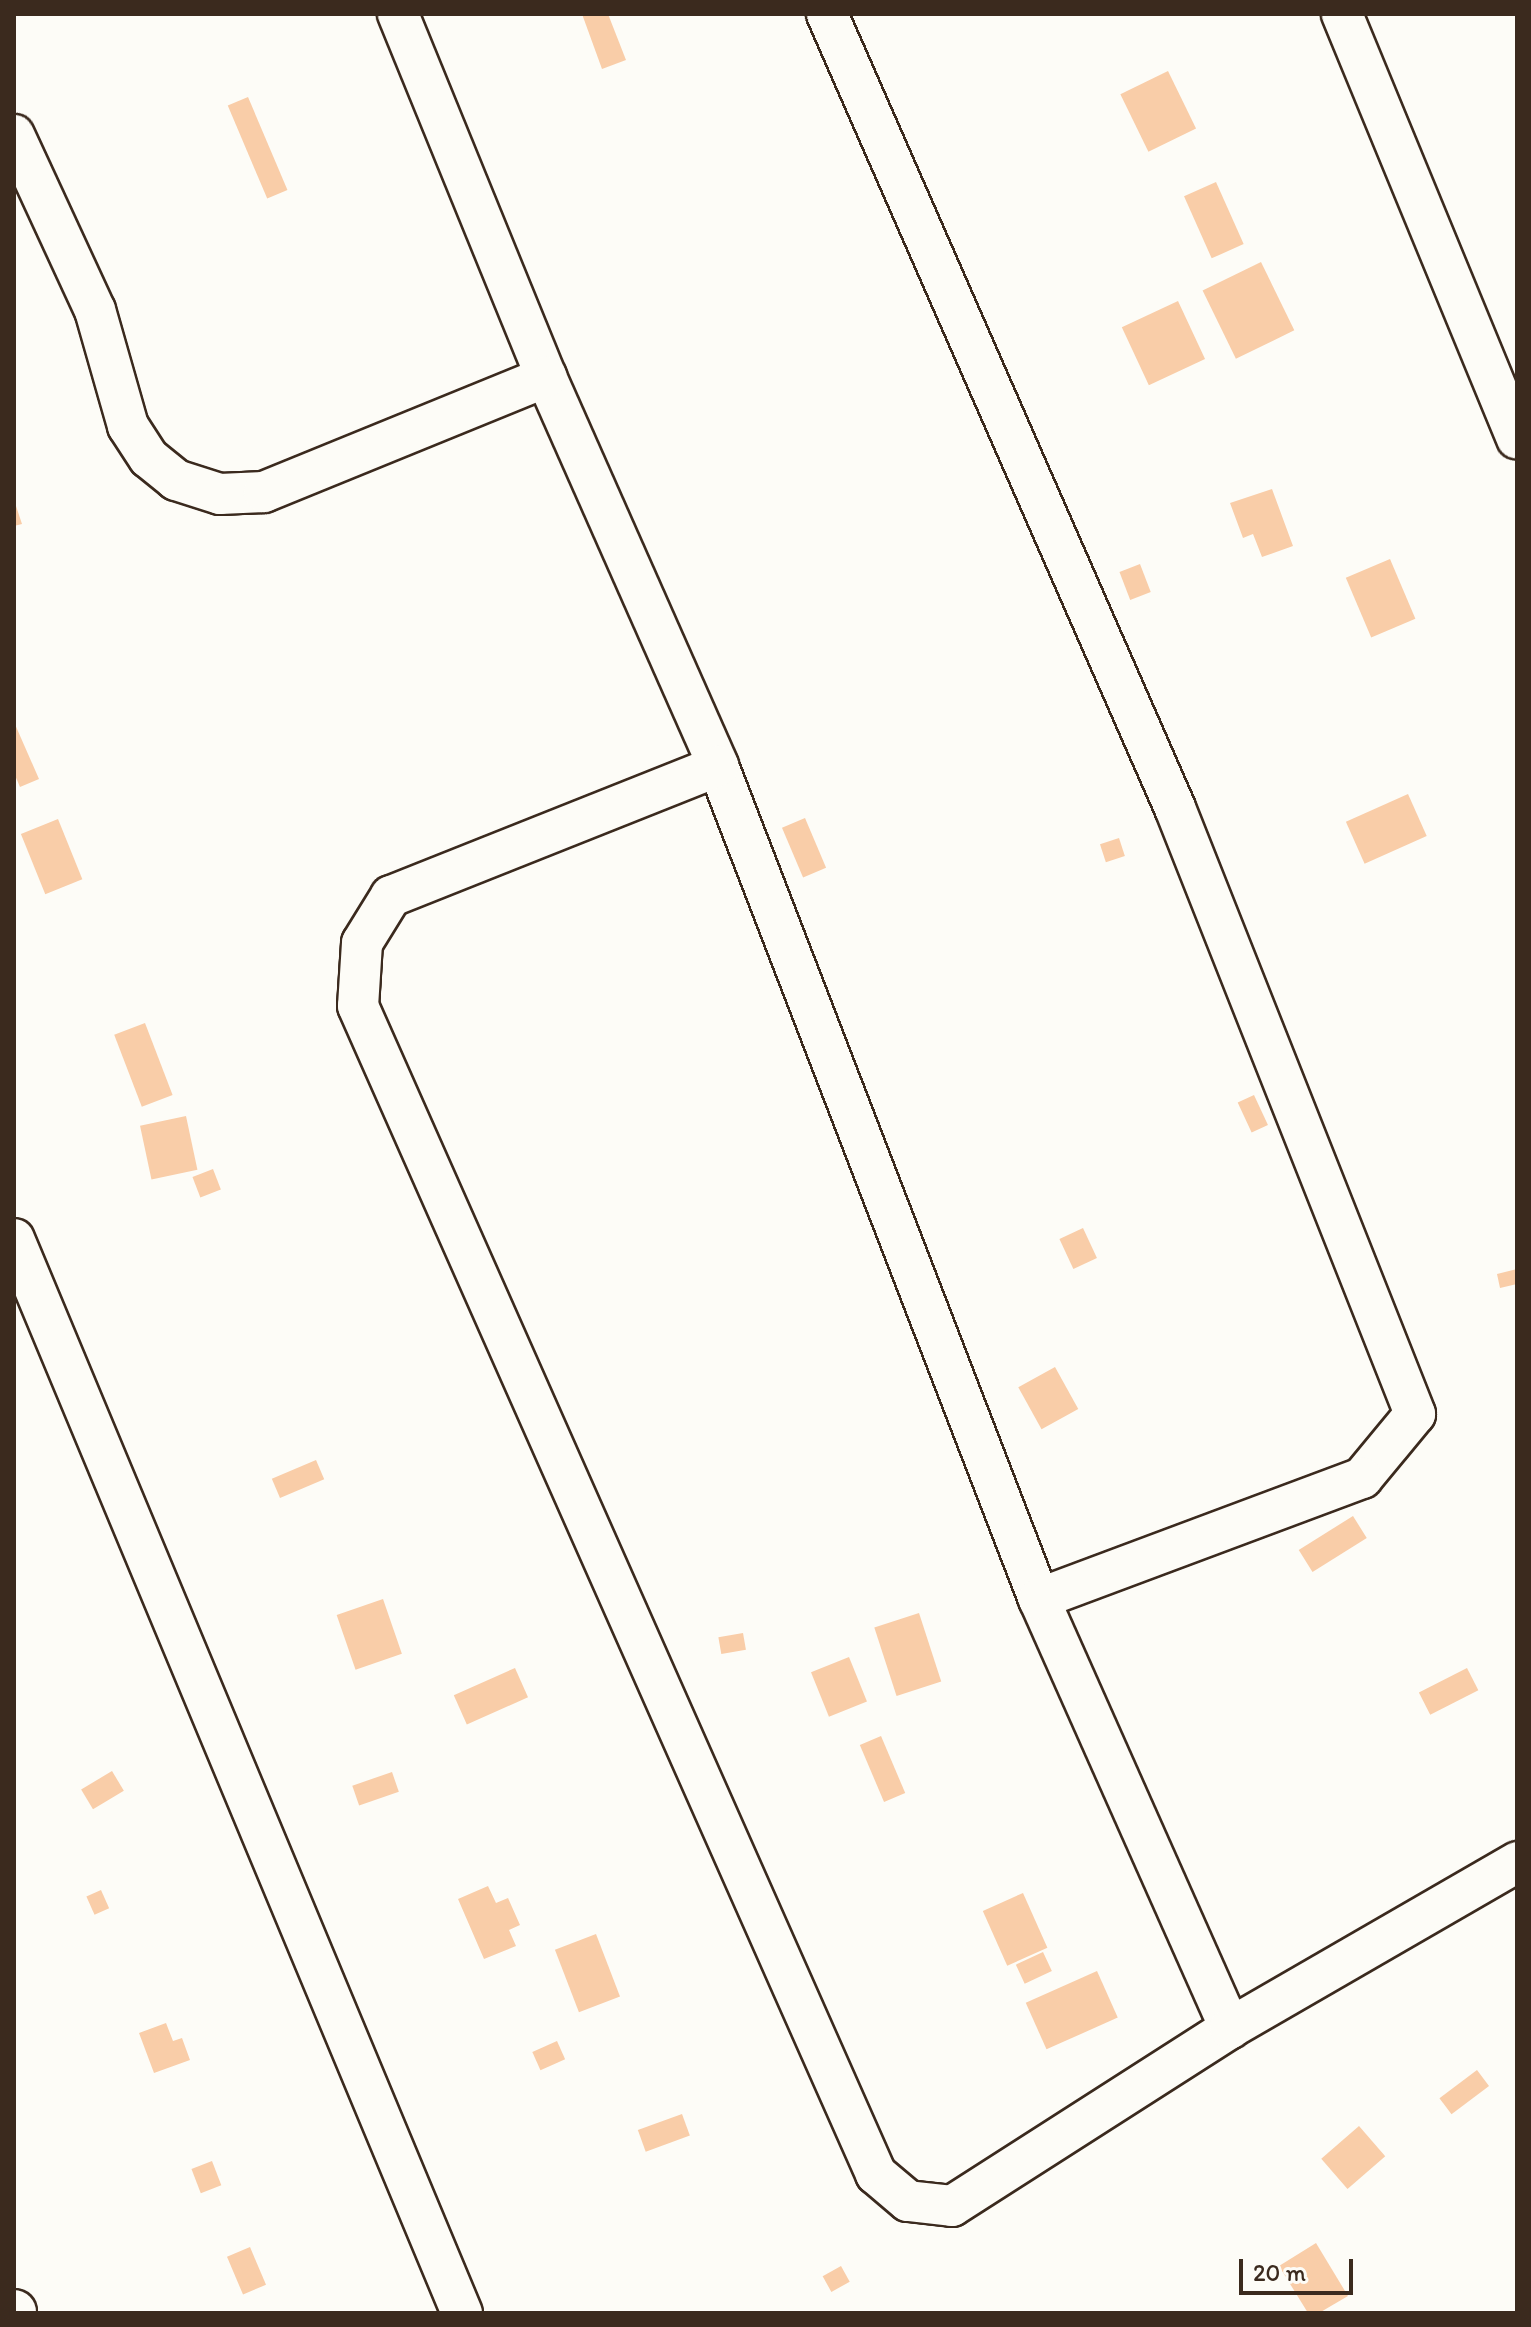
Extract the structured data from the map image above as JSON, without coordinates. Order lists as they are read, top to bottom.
{
  "scale_bar": "20 m"
}
